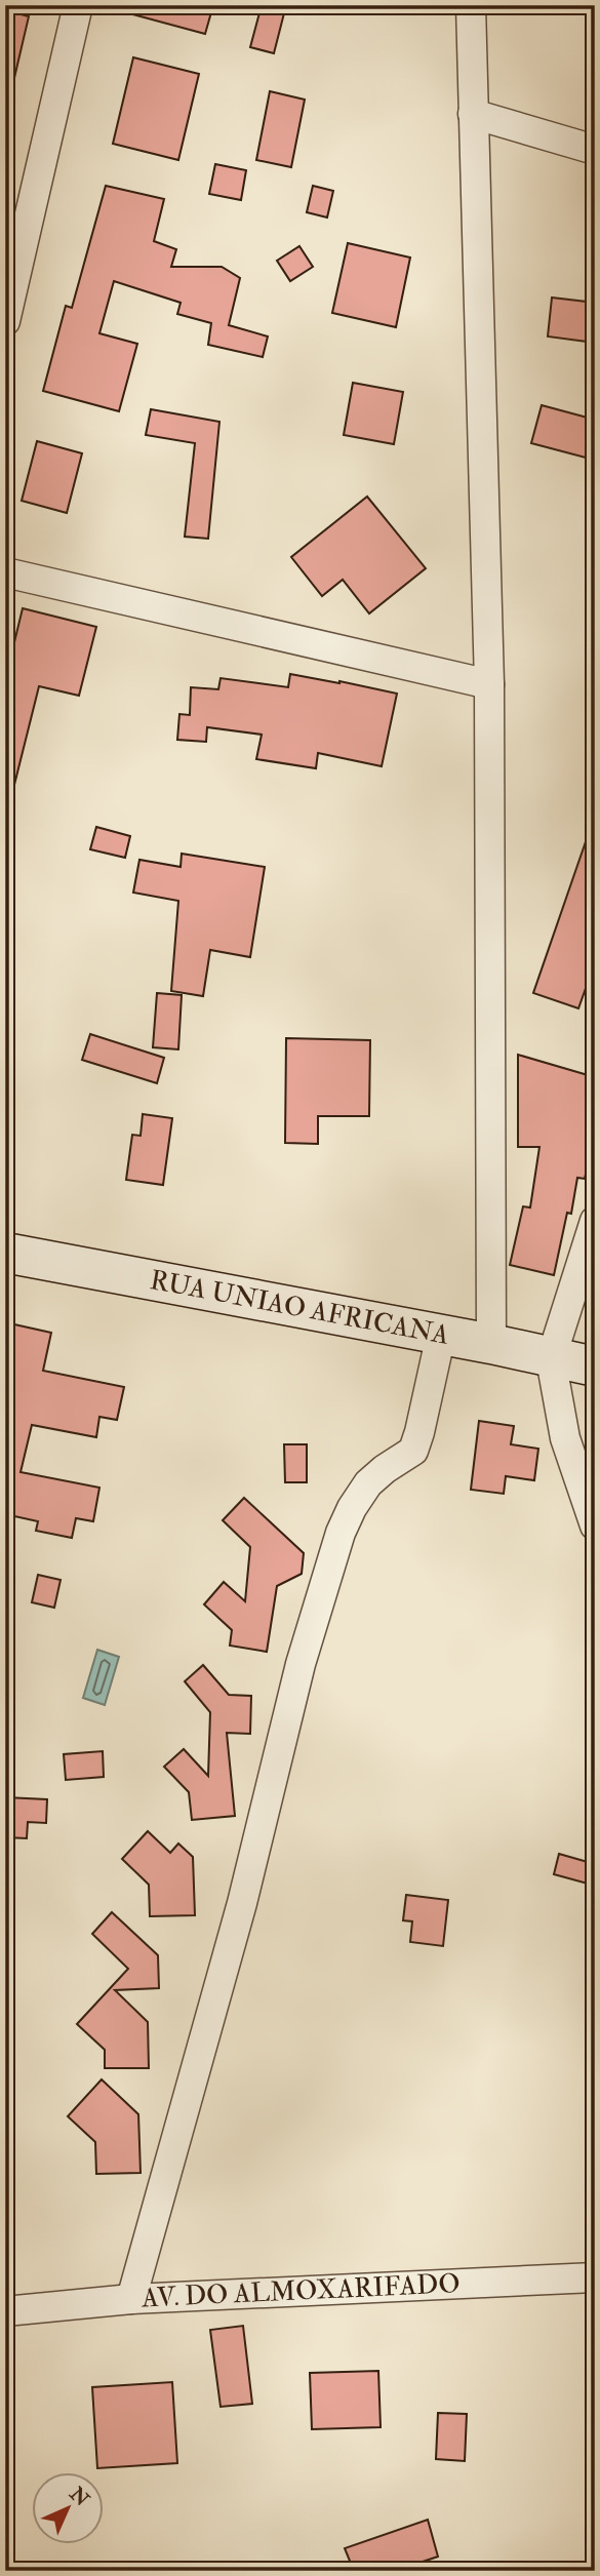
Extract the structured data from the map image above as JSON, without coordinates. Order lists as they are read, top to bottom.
{
  "streets": {
    "main road": ["RUA UNIAO AFRICANA"],
    "street": ["AV. DO ALMOXARIFADO"]
  },
  "north": "top right"
}
